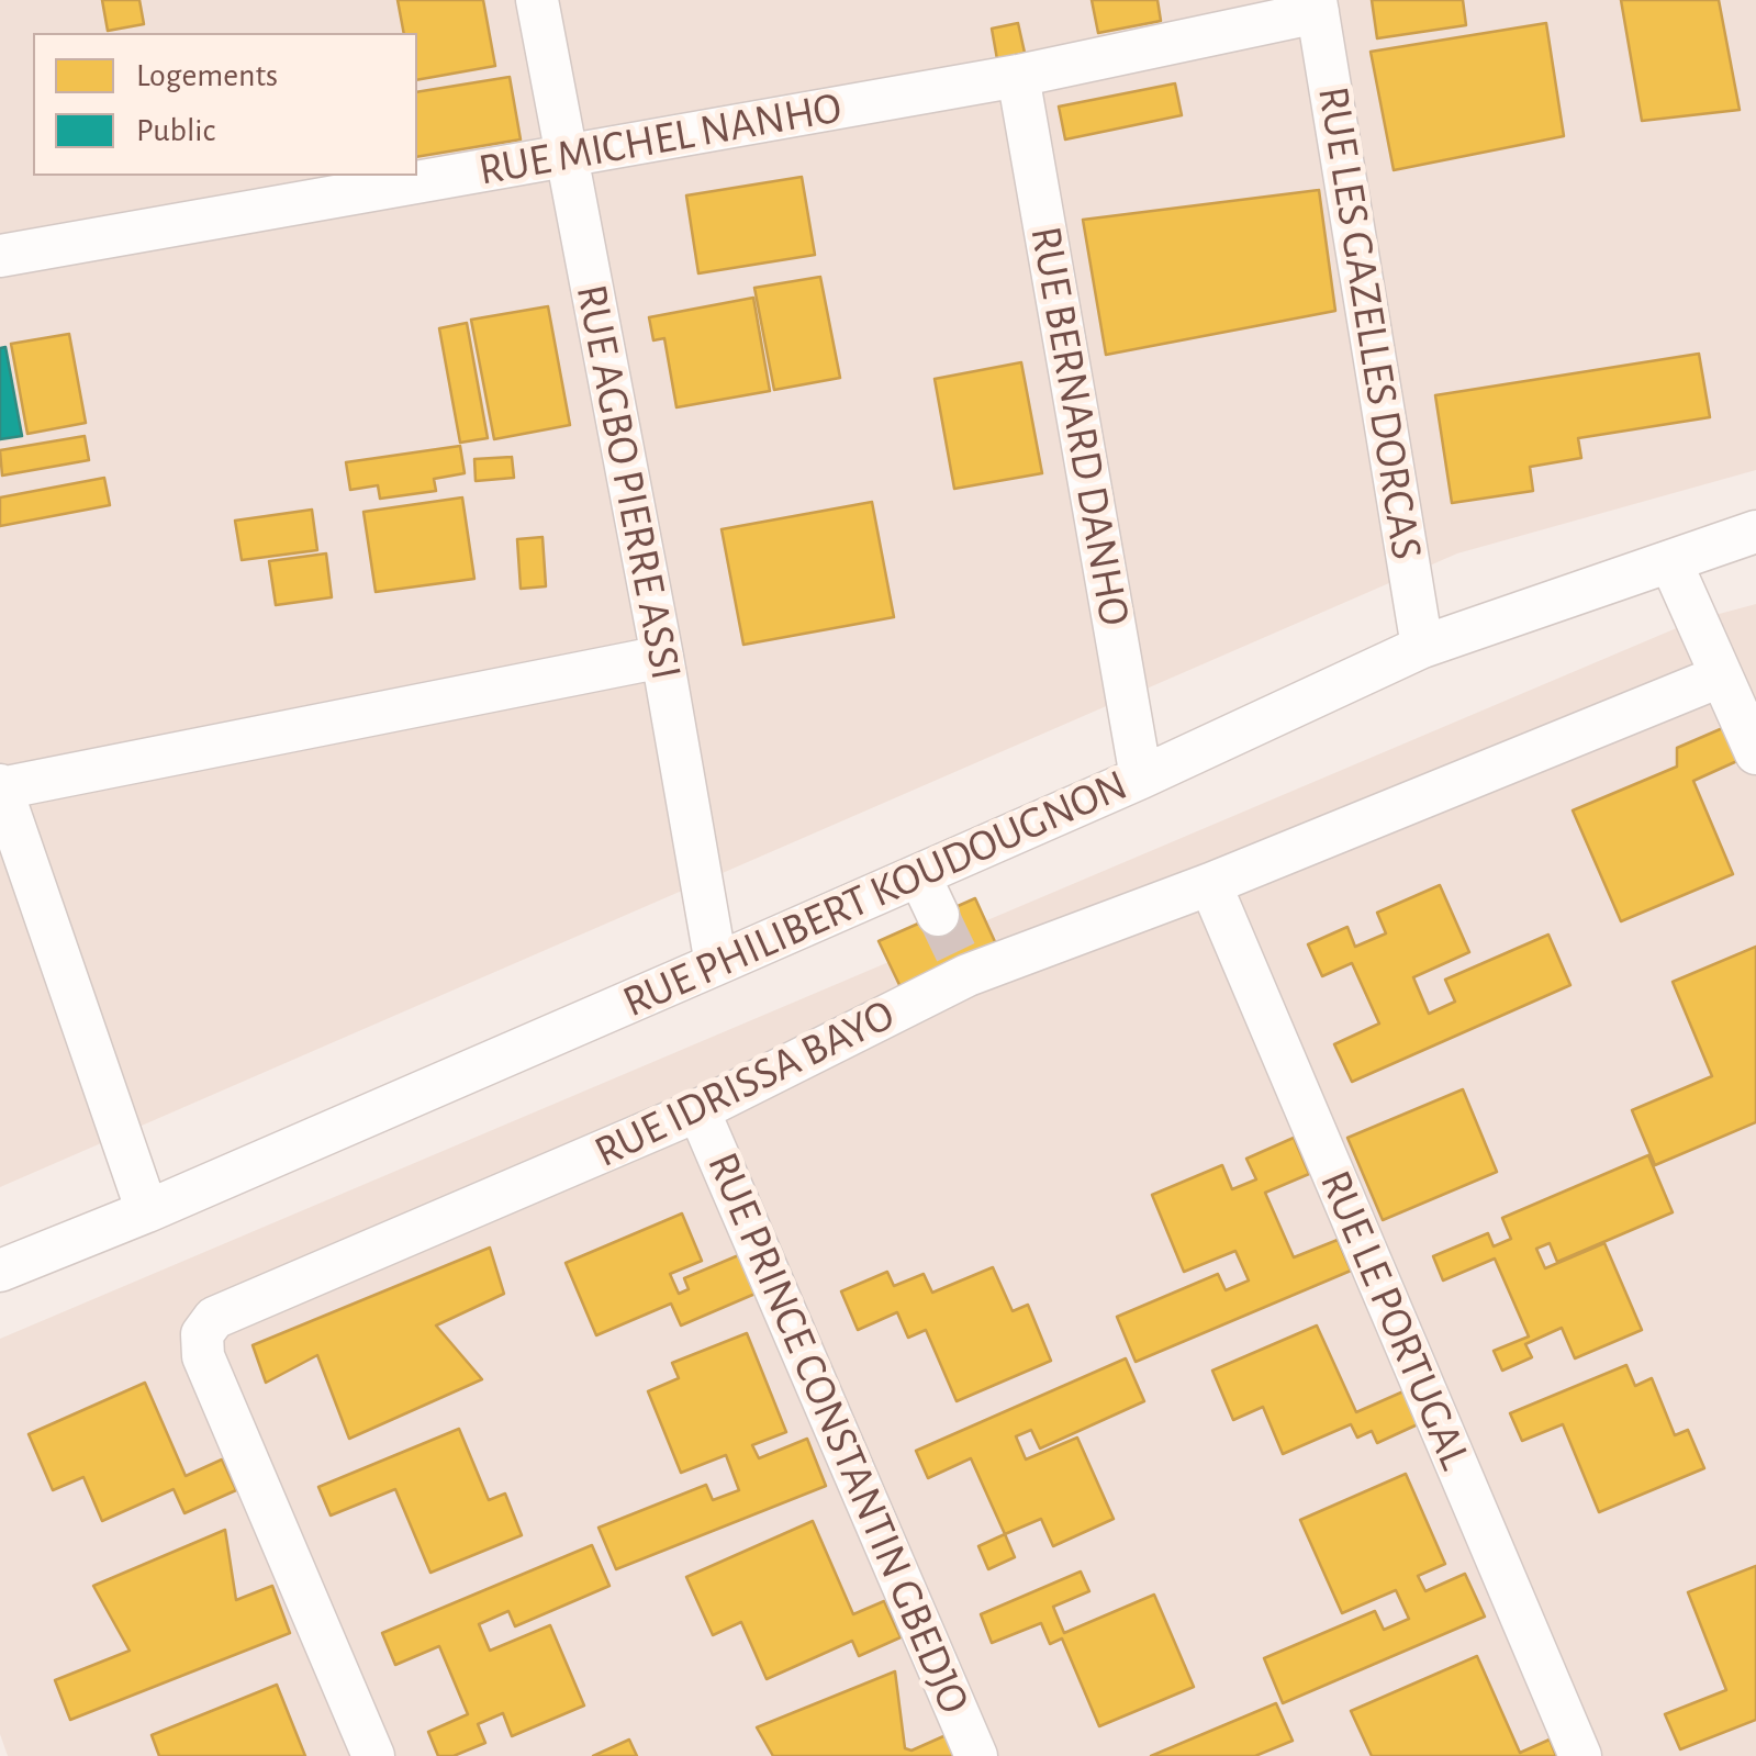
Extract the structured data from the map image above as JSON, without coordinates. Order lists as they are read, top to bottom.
{
  "streets": {
    "street": [
      "RUE MICHEL NANHO",
      "RUE LES GAZELLES DORCAS",
      "RUE BERNARD DANHO",
      "RUE AGBO PIERRE ASSI",
      "RUE PHILIBERT KOUDOUGNON",
      "RUE IDRISSA BAYO",
      "RUE LE PORTUGAL",
      "RUE PRINCE CONSTANTIN GBEDJO"
    ]
  },
  "crossings": [
    ["RUE MICHEL NANHO", "RUE LES GAZELLES DORCAS"],
    ["RUE MICHEL NANHO", "RUE BERNARD DANHO"],
    ["RUE MICHEL NANHO", "RUE AGBO PIERRE ASSI"],
    ["RUE LES GAZELLES DORCAS", "RUE PHILIBERT KOUDOUGNON"],
    ["RUE BERNARD DANHO", "RUE PHILIBERT KOUDOUGNON"],
    ["RUE AGBO PIERRE ASSI", "RUE PHILIBERT KOUDOUGNON"],
    ["RUE IDRISSA BAYO", "RUE LE PORTUGAL"],
    ["RUE IDRISSA BAYO", "RUE PRINCE CONSTANTIN GBEDJO"]
  ],
  "legend": ["Logements", "Public"]
}
